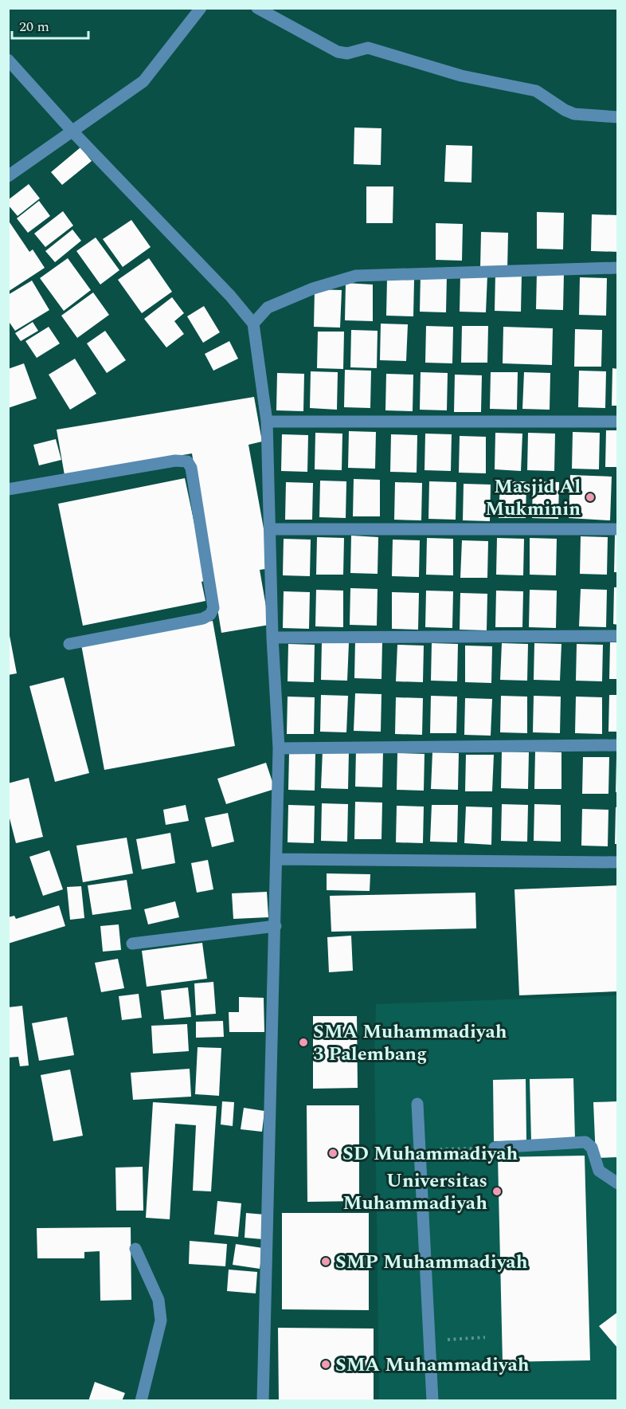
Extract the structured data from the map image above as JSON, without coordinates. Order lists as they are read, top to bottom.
{
  "places": [
    "Masjid Al Mukminin",
    "SMA Muhammadiyah 3 Palembang",
    "SD Muhammadiyah",
    "Universitas Muhammadiyah",
    "SMP Muhammadiyah",
    "SMA Muhammadiyah"
  ],
  "scale_bar": "20 m"
}
